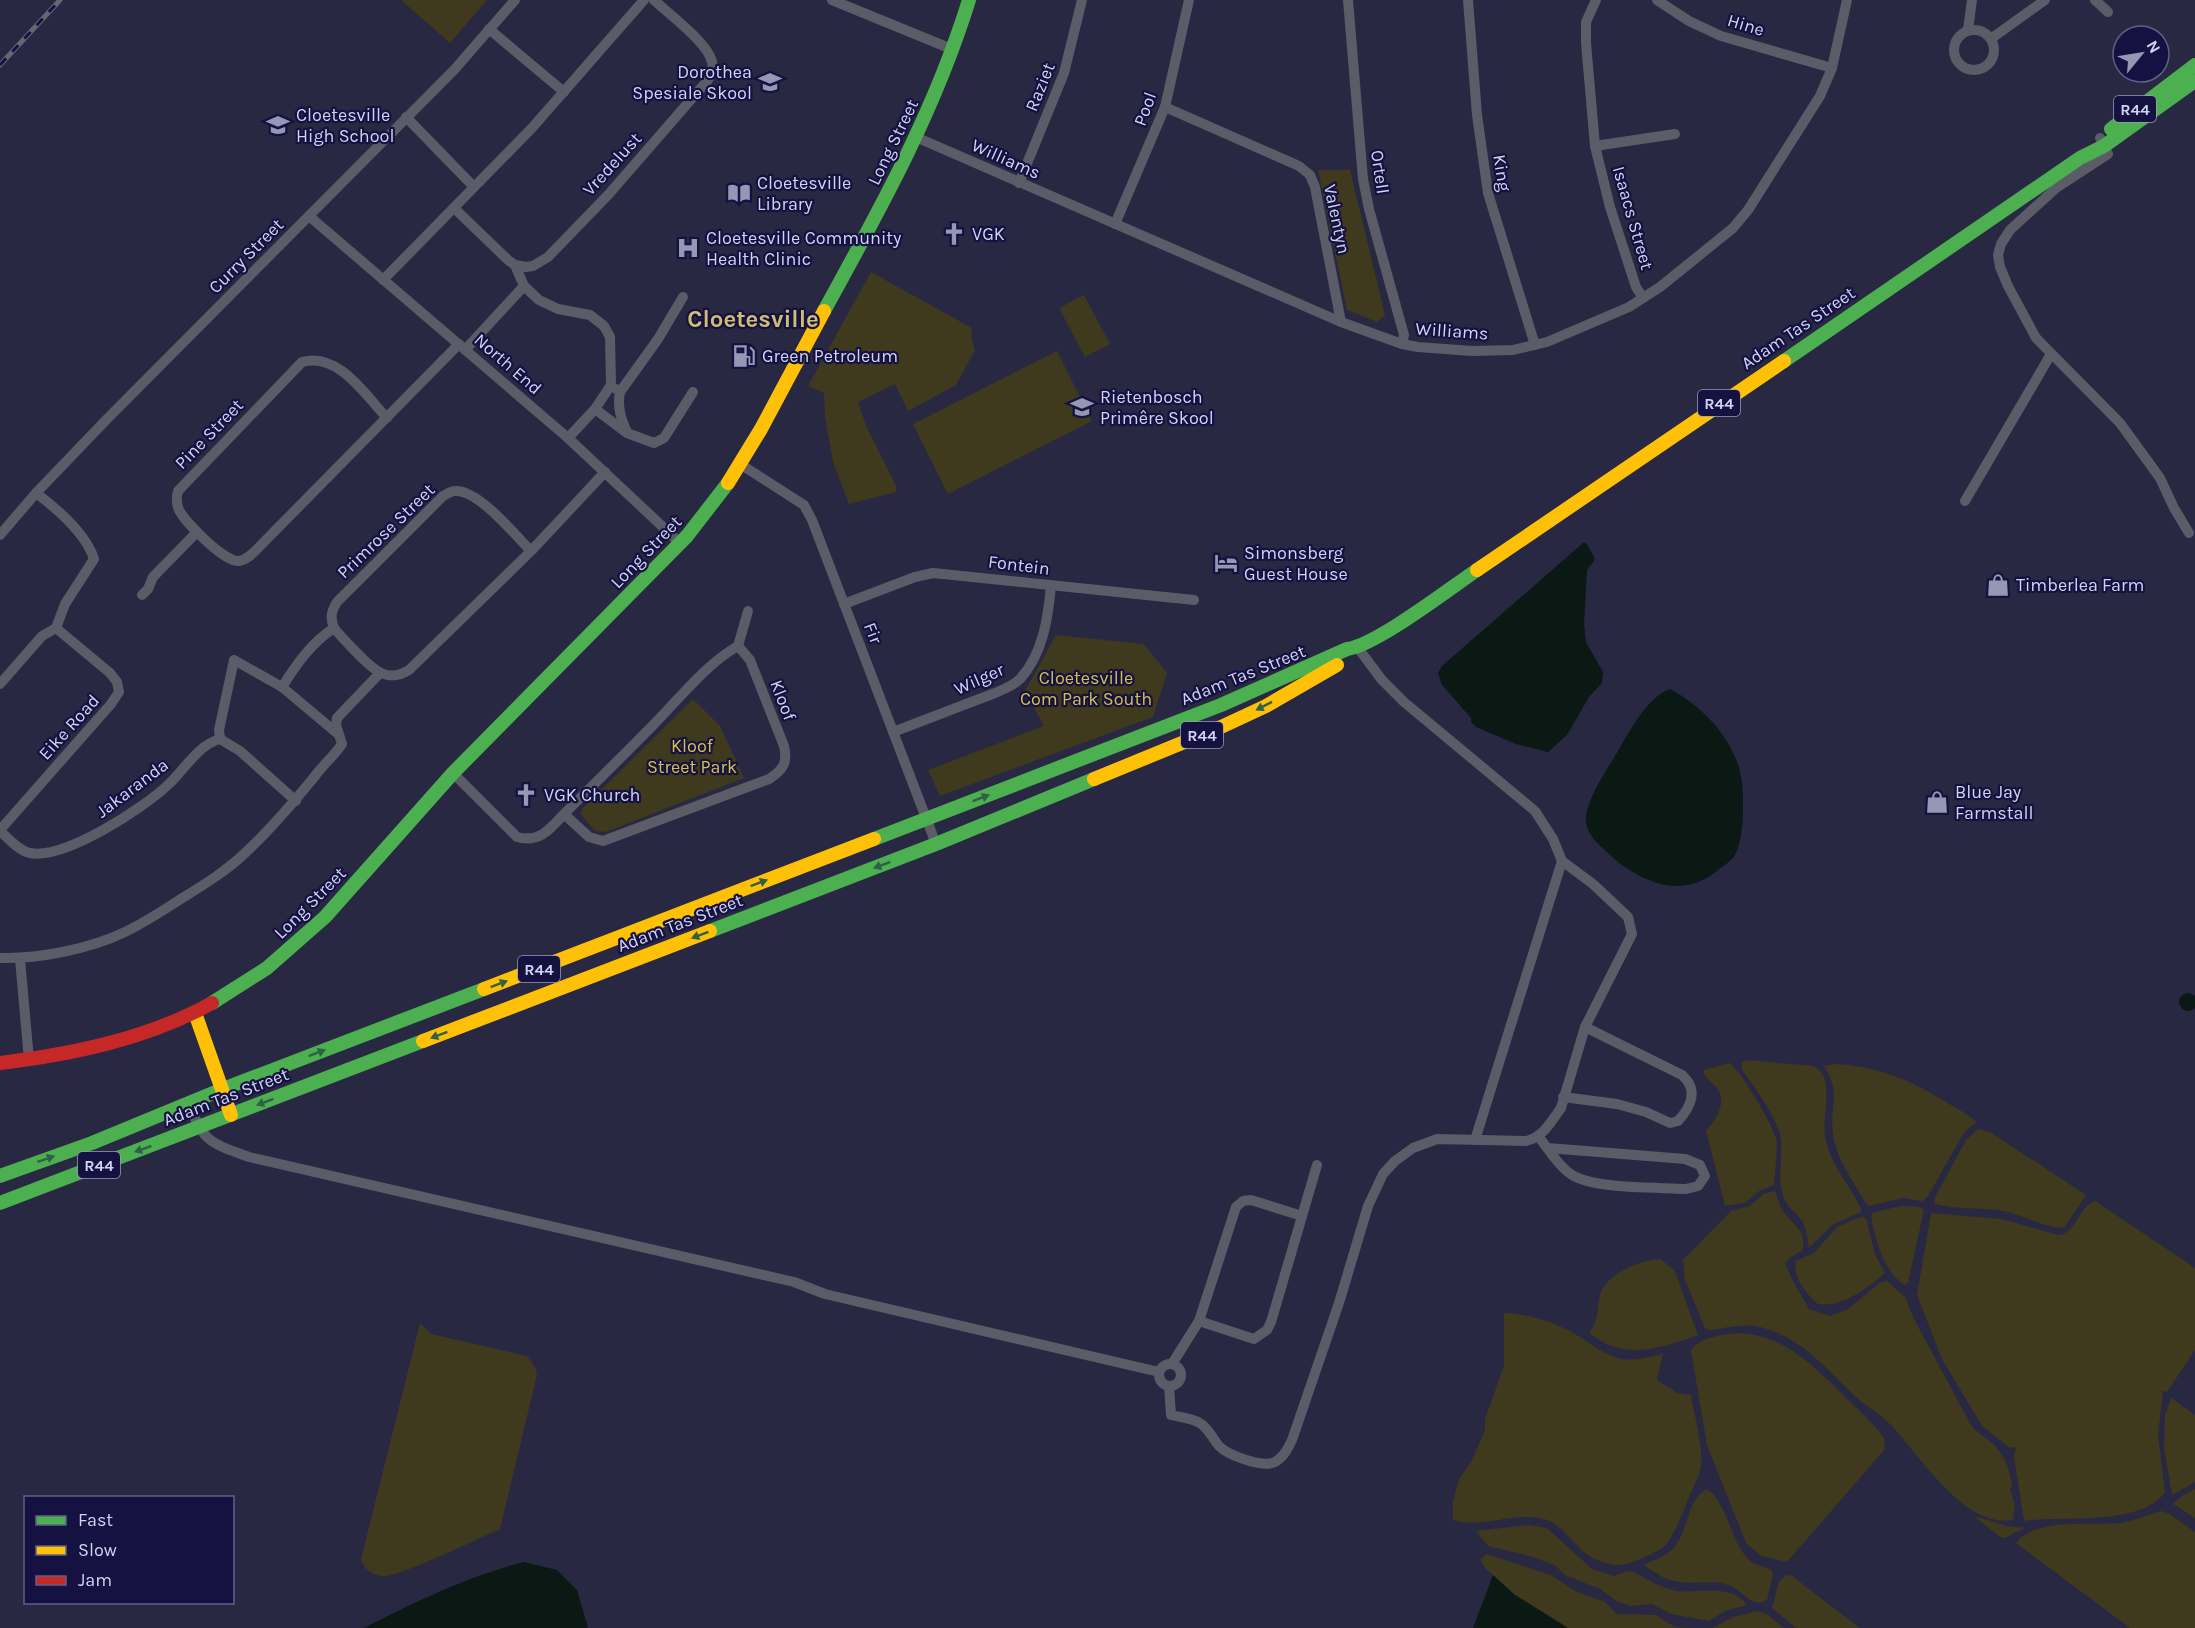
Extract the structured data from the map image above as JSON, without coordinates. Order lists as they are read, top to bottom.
{
  "streets": {
    "main road": ["R44", "Long Street", "Adam Tas Street"],
    "street": [
      "Hine",
      "Raziet",
      "Pool",
      "Williams",
      "Vredelust",
      "Ortell",
      "King",
      "Isaacs Street",
      "Valentyn",
      "Curry Street",
      "North End",
      "Pine Street",
      "Primrose Street",
      "Fontein",
      "Fir",
      "Wilger",
      "Kloof",
      "Eike Road",
      "Jakaranda"
    ]
  },
  "crossings": [
    ["Hine", "Williams"],
    ["Raziet", "Williams"],
    ["Pool", "Williams"],
    ["Pool", "Valentyn"],
    ["Long Street", "Williams"],
    ["Long Street", "North End"],
    ["Long Street", "Fir"],
    ["Williams", "Ortell"],
    ["Williams", "King"],
    ["Williams", "Isaacs Street"],
    ["Williams", "Valentyn"],
    ["Curry Street", "North End"],
    ["Adam Tas Street", "Fir"],
    ["North End", "Pine Street"],
    ["Fontein", "Fir"],
    ["Fontein", "Wilger"],
    ["Fir", "Wilger"],
    ["Eike Road", "Jakaranda"]
  ],
  "districts": ["Cloetesville"],
  "parks": ["Cloetesville Com Park South", "Kloof Street Park"],
  "places": {
    "school or university": ["Dorothea Spesiale Skool", "Cloetesville High School", "Rietenbosch Primêre Skool"],
    "library": ["Cloetesville Library"],
    "church": ["VGK", "VGK Church"],
    "hospital": ["Cloetesville Community Health Clinic"],
    "fuel station": ["Green Petroleum"],
    "hotel": ["Simonsberg Guest House"],
    "shop": ["Timberlea Farm", "Blue Jay Farmstall"]
  },
  "legend": ["Fast", "Slow", "Jam"],
  "north": "top right"
}
